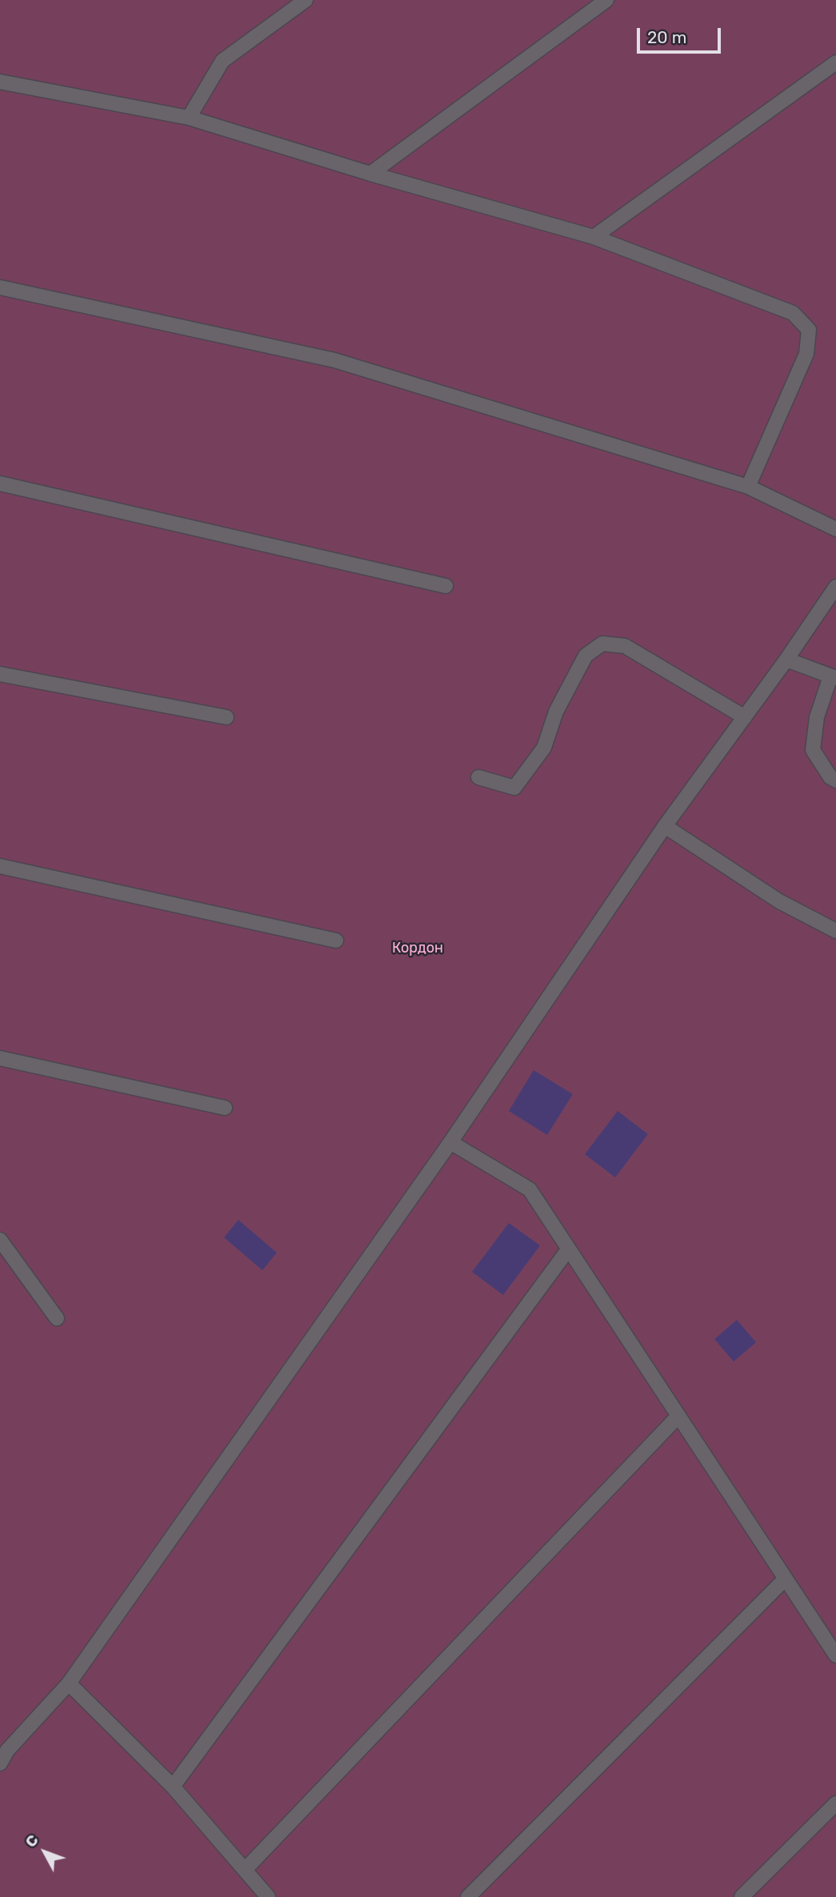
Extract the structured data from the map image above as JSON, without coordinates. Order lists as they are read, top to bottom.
{
  "parks": ["Кордон"],
  "scale_bar": "20 m",
  "north": "top left"
}
